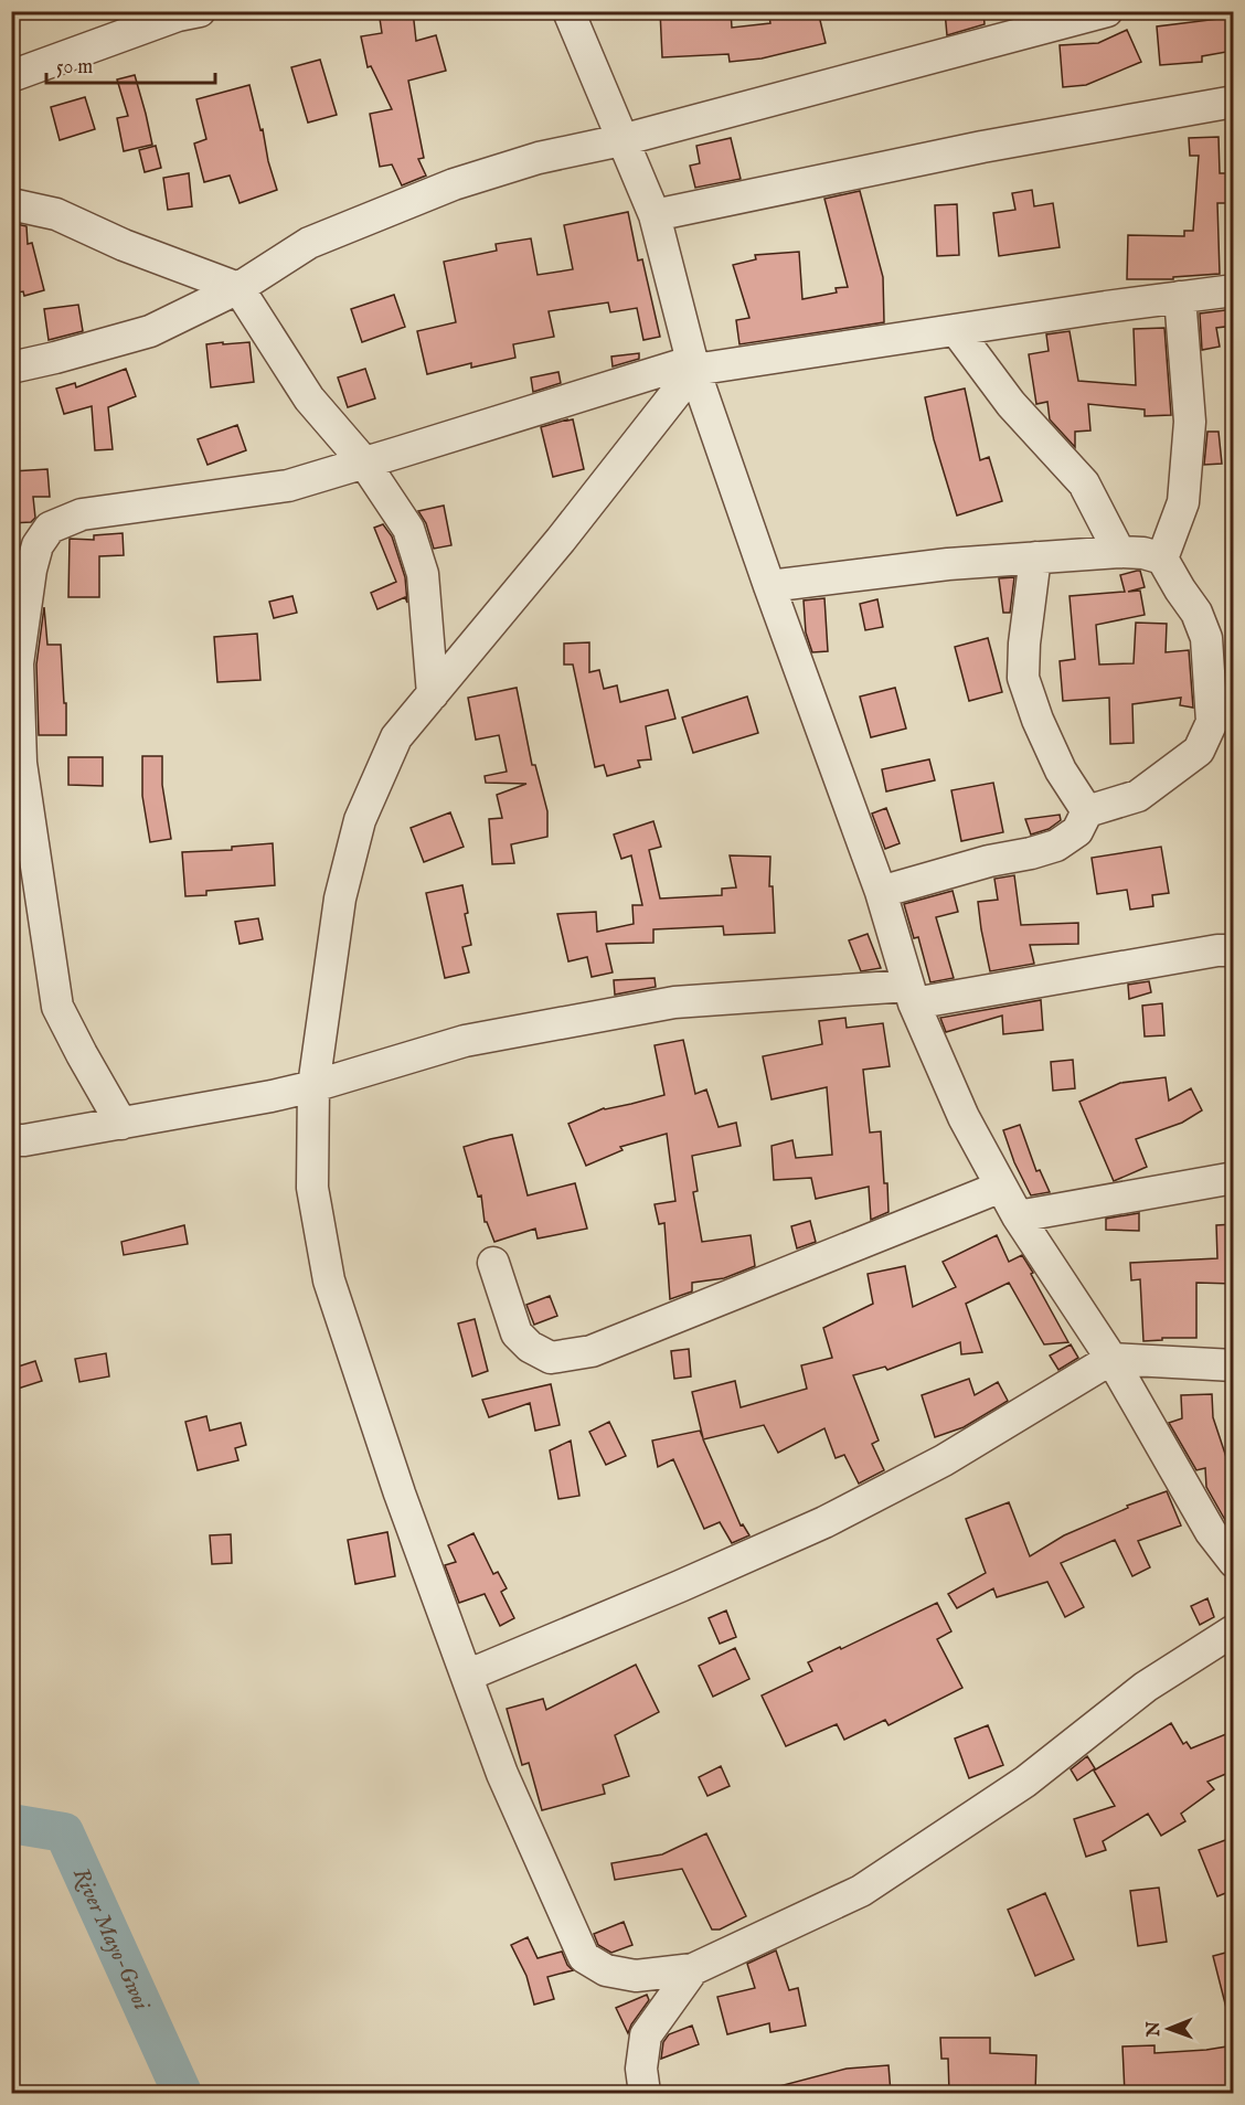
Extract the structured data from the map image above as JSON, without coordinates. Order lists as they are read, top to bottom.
{
  "water": ["River Mayo-Gwoi"],
  "scale_bar": "50 m",
  "north": "left"
}
